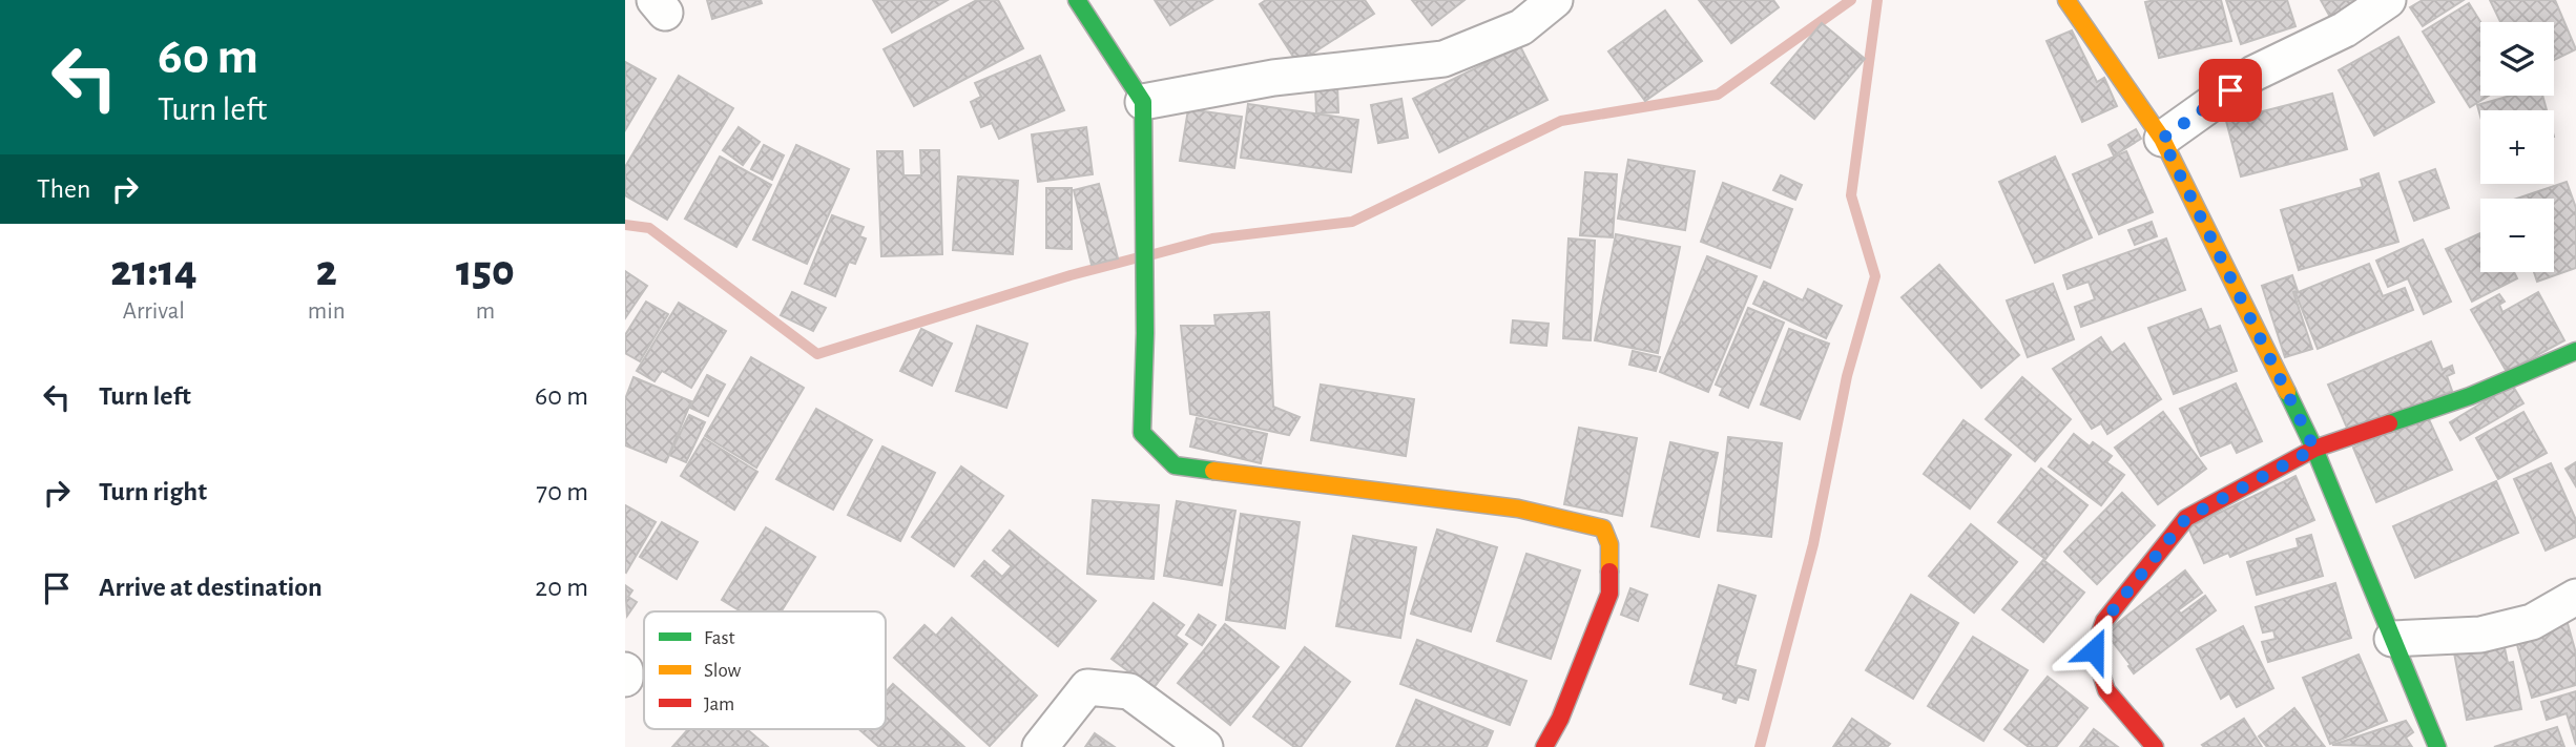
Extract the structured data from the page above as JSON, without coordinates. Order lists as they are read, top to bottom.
{
  "legend": ["Fast", "Slow", "Jam"],
  "page": {
    "turn": ["60 m", "Turn left"],
    "map_buttons": ["+", "−"],
    "then": "Then",
    "eta": [
      "21:14",
      "Arrival",
      "2",
      "min",
      "150",
      "m"
    ],
    "list": [
      {
        "name": "Turn left",
        "value": "60 m"
      },
      {
        "name": "Turn right",
        "value": "70 m"
      },
      {
        "name": "Arrive at destination",
        "value": "20 m"
      }
    ]
  }
}
